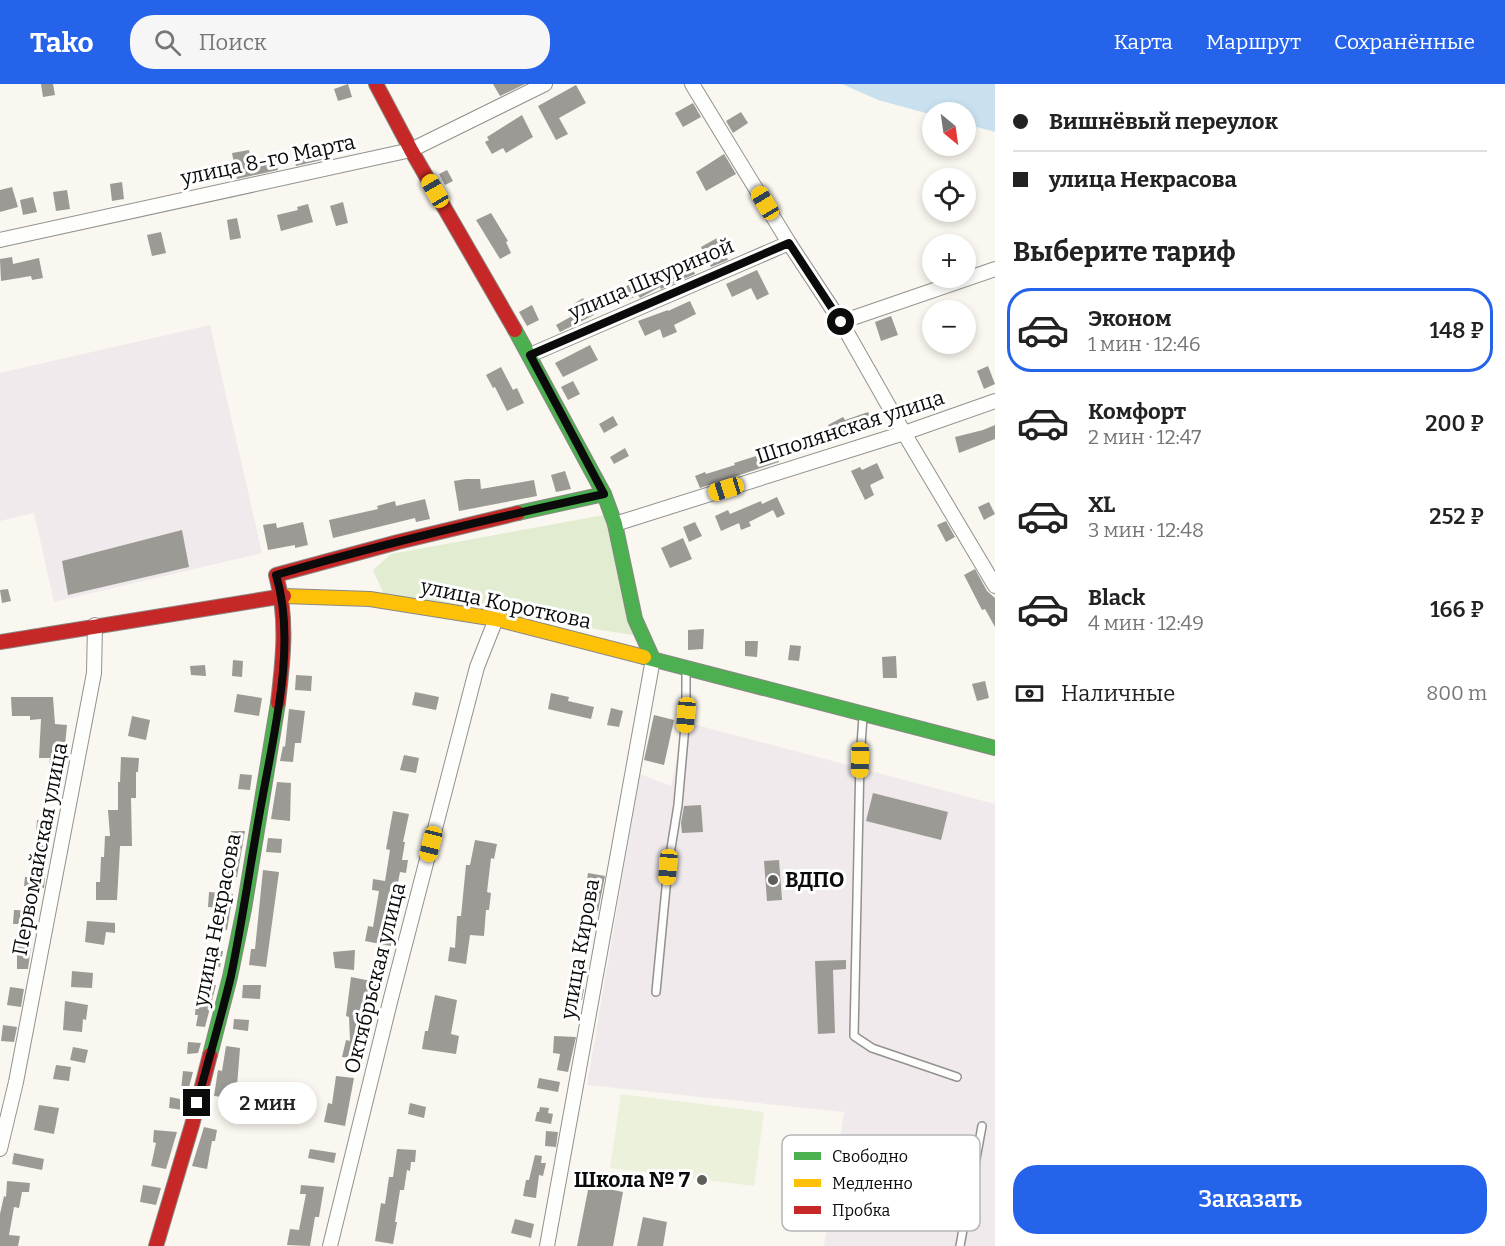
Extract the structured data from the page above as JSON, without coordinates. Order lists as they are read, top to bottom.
{
  "streets": {
    "street": [
      "улица 8-го Марта",
      "улица Шкуриной",
      "Шполянская улица",
      "улица Короткова",
      "Первомайская улица",
      "улица Некрасова",
      "улица Кирова",
      "Октябрьская улица"
    ]
  },
  "crossings": [
    ["улица Короткова", "Первомайская улица"],
    ["улица Короткова", "улица Некрасова"],
    ["улица Короткова", "улица Кирова"],
    ["улица Короткова", "Октябрьская улица"]
  ],
  "places": ["ВДПО", "Школа № 7"],
  "legend": ["Свободно", "Медленно", "Пробка"],
  "north": "bottom right",
  "page": {
    "header": "Tako",
    "search": "Поиск",
    "nav": ["Карта", "Маршрут", "Сохранённые"],
    "banner": ["Вишнёвый переулок", "улица Некрасова"],
    "map_buttons": ["+", "−"],
    "heading": "Выберите тариф",
    "list": [
      {
        "name": "Эконом",
        "note": "1 мин · 12:46",
        "value": "148 ₽"
      },
      {
        "name": "Комфорт",
        "note": "2 мин · 12:47",
        "value": "200 ₽"
      },
      {
        "name": "XL",
        "note": "3 мин · 12:48",
        "value": "252 ₽"
      },
      {
        "name": "Black",
        "note": "4 мин · 12:49",
        "value": "166 ₽"
      }
    ],
    "pay": ["Наличные", "800 m"],
    "bubble": "2 мин",
    "buttons": "Заказать"
  }
}
